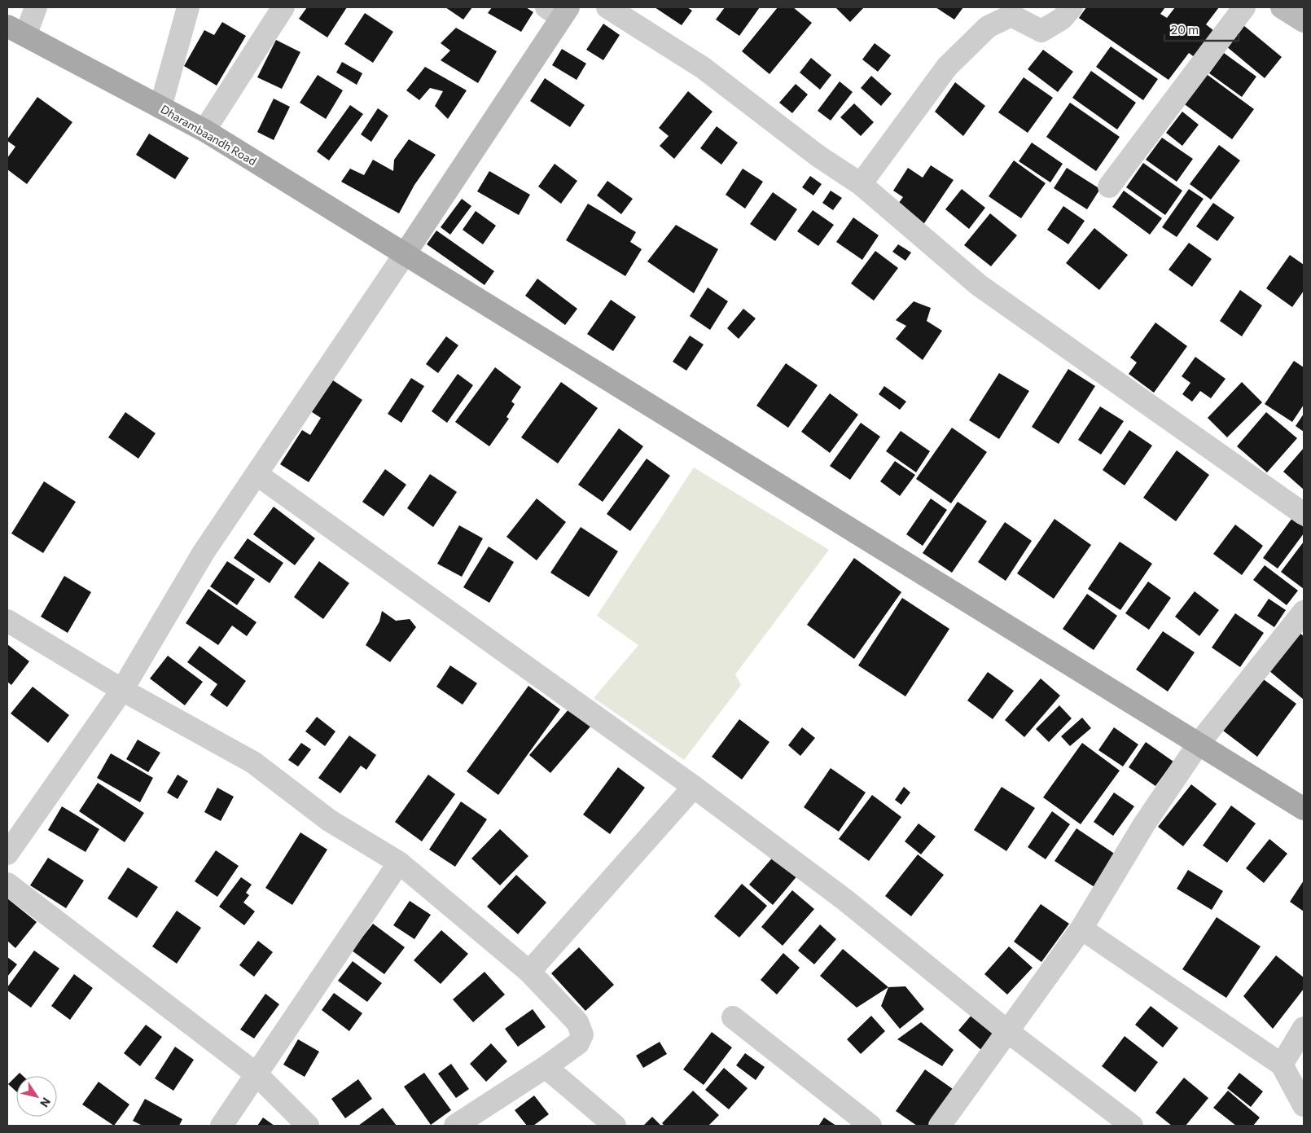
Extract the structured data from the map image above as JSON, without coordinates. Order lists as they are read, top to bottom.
{
  "streets": {
    "main road": ["Dharambaandh Road"]
  },
  "scale_bar": "20 m",
  "north": "bottom right"
}
